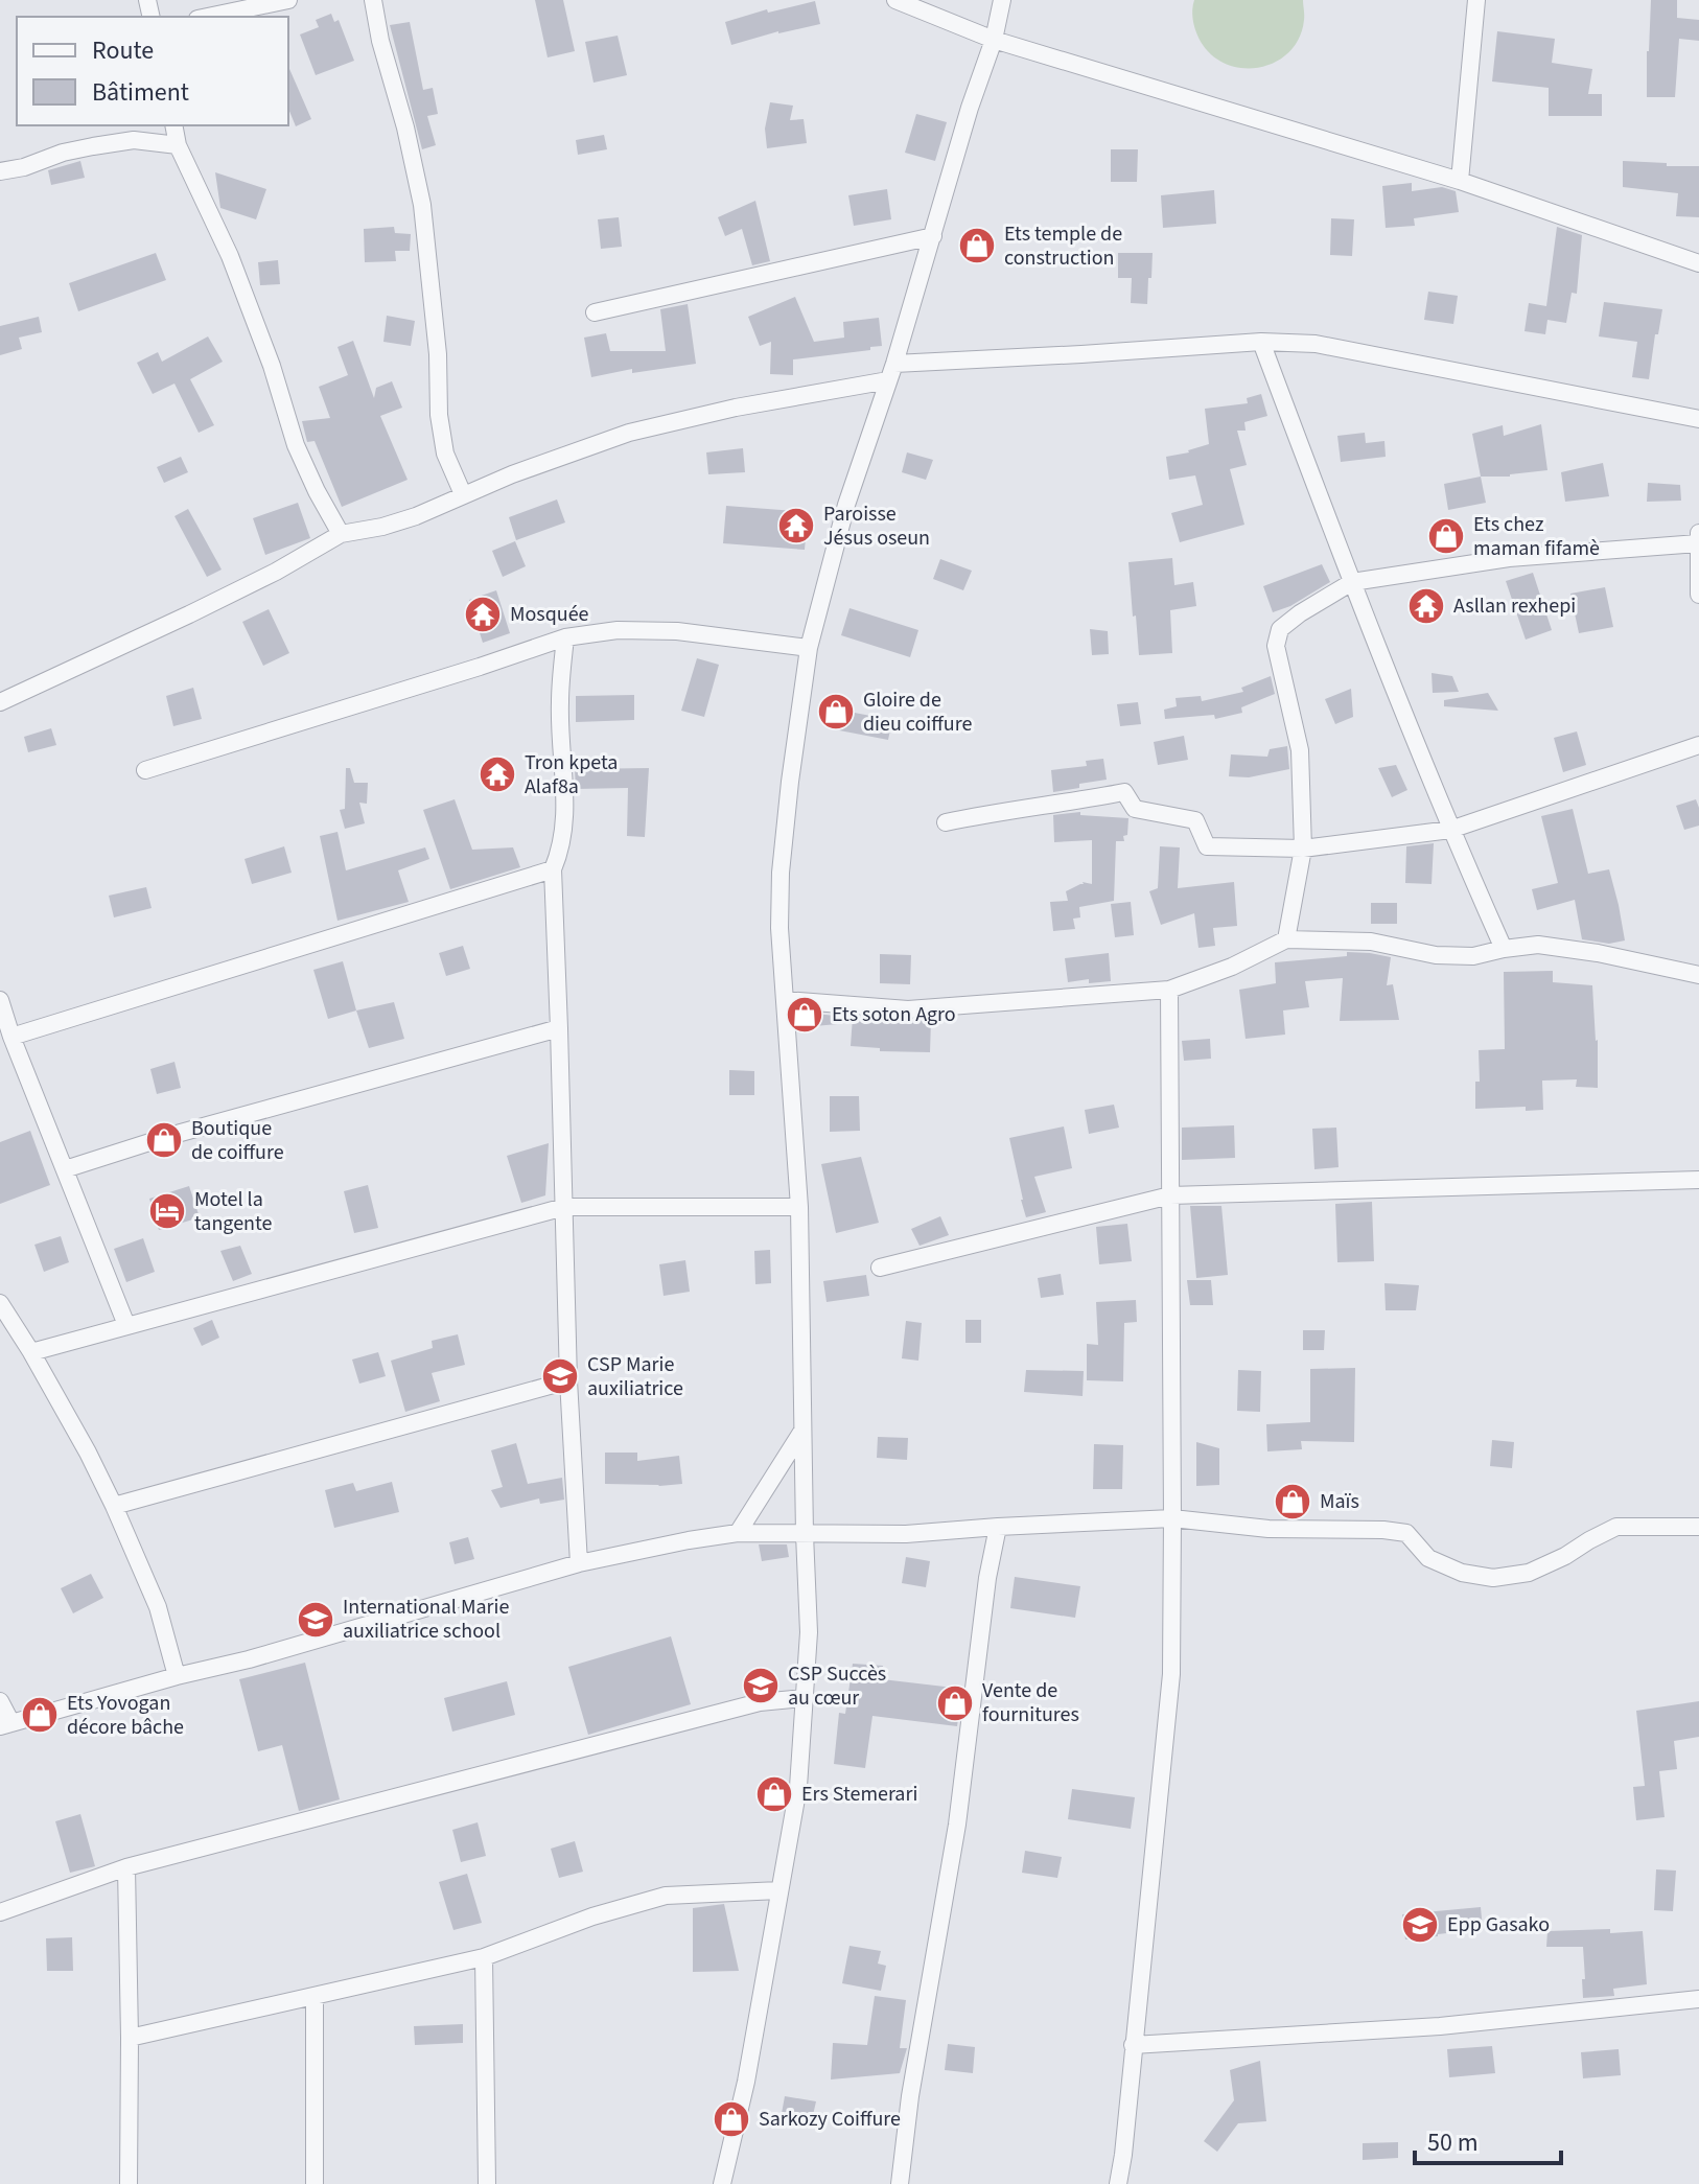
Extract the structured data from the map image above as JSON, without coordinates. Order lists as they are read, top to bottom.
{
  "places": {
    "shop": [
      "Ets temple de construction",
      "Ets chez maman fifamè",
      "Gloire de dieu coiffure",
      "Ets soton Agro",
      "Boutique de coiffure",
      "Maïs",
      "Vente de fournitures",
      "Ets Yovogan décore bâche",
      "Ers Stemerari",
      "Sarkozy Coiffure"
    ],
    "temple": [
      "Paroisse Jésus oseun",
      "Asllan rexhepi",
      "Mosquée",
      "Tron kpeta Alaf8a"
    ],
    "hotel": ["Motel la tangente"],
    "school or university": [
      "CSP Marie auxiliatrice",
      "International Marie auxiliatrice school",
      "CSP Succès au cœur",
      "Epp Gasako"
    ]
  },
  "legend": ["Route", "Bâtiment"],
  "scale_bar": "50 m"
}
